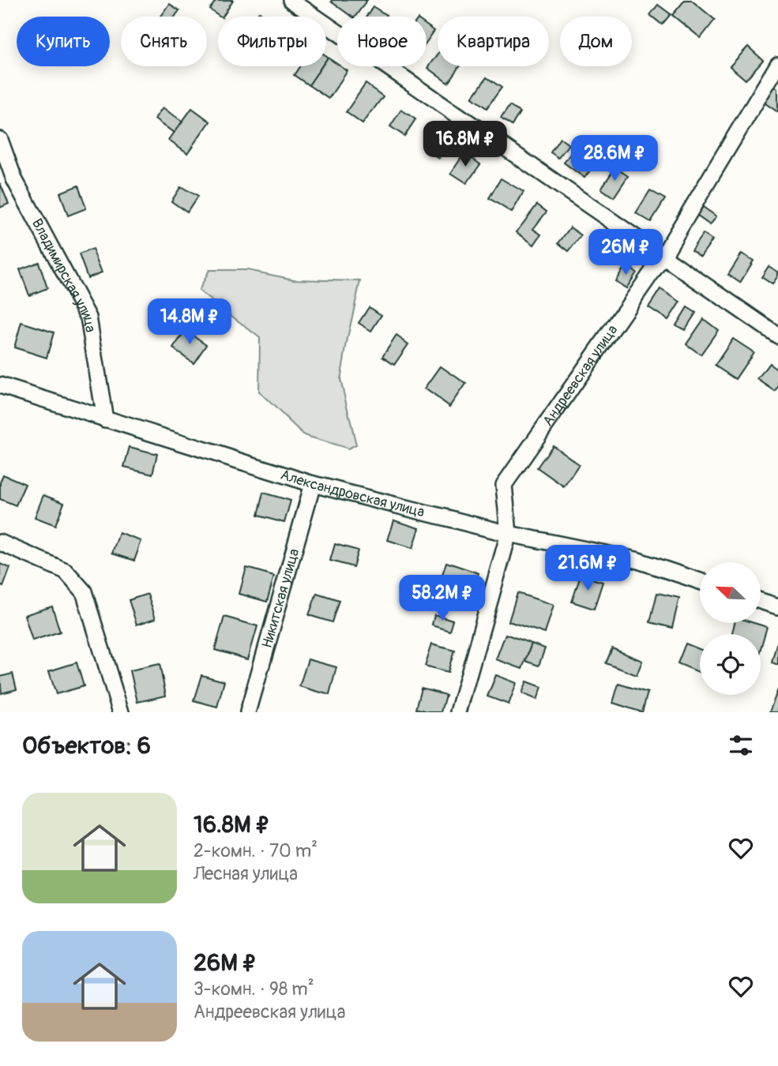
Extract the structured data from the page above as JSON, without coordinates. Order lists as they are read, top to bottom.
{
  "streets": {
    "street": [
      "Владимирская улица",
      "Андреевская улица",
      "Александровская улица",
      "Никитская улица"
    ]
  },
  "crossings": [
    ["Владимирская улица", "Александровская улица"],
    ["Андреевская улица", "Александровская улица"],
    ["Александровская улица", "Никитская улица"]
  ],
  "north": "top left",
  "page": {
    "chip": [
      "Купить",
      "Снять",
      "Фильтры",
      "Новое",
      "Квартира",
      "Дом"
    ],
    "price": [
      "16.8M ₽",
      "28.6M ₽",
      "26M ₽",
      "14.8M ₽",
      "21.6M ₽",
      "58.2M ₽"
    ],
    "heading": "Объектов: 6",
    "list": [
      {
        "name": "16.8M ₽",
        "note": "2-комн. · 70 m² · Лесная улица"
      },
      {
        "name": "26M ₽",
        "note": "3-комн. · 98 m² · Андреевская улица"
      }
    ]
  }
}
